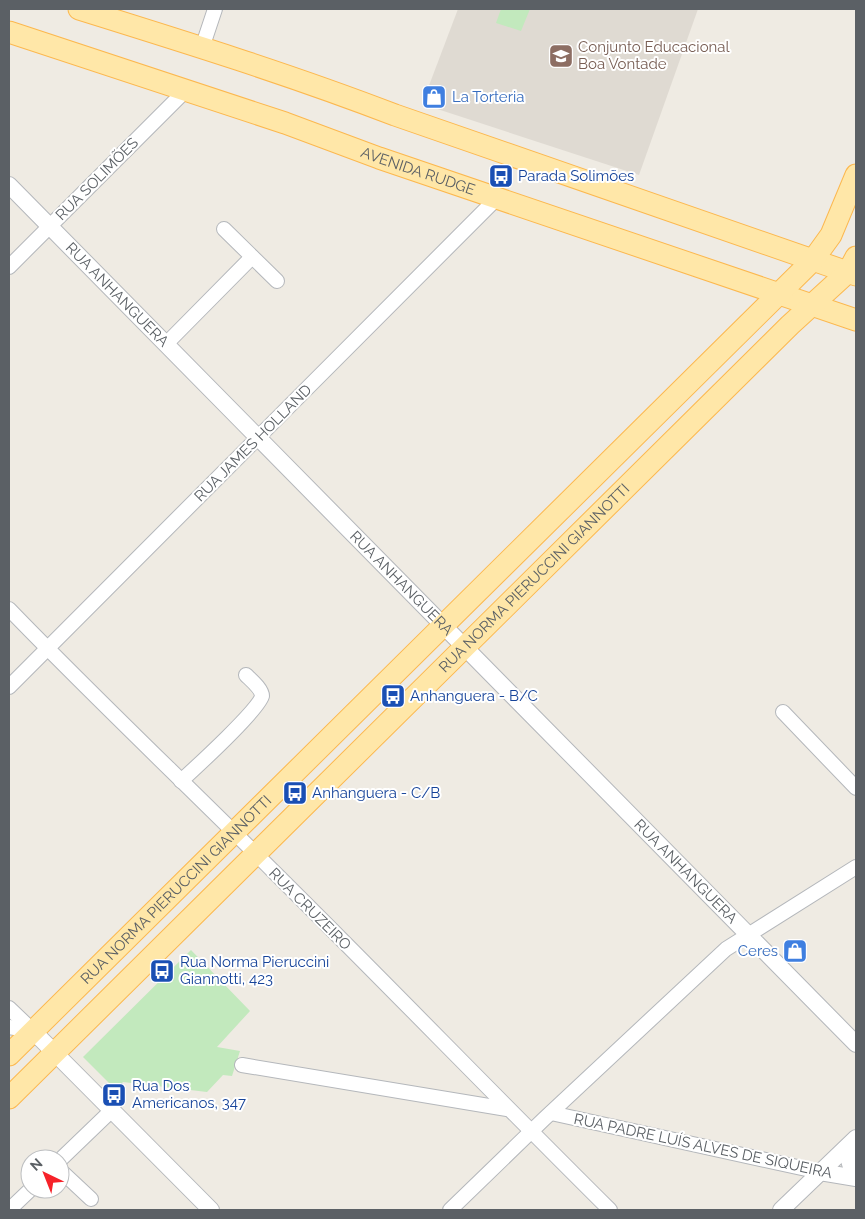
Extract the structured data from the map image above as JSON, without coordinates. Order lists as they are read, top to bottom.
{
  "streets": {
    "main road": ["AVENIDA RUDGE", "RUA NORMA PIERUCCINI GIANNOTTI"],
    "street": [
      "RUA SOLIMÕES",
      "RUA ANHANGUERA",
      "RUA JAMES HOLLAND",
      "RUA CRUZEIRO",
      "RUA PADRE LUÍS ALVES DE SIQUEIRA"
    ]
  },
  "crossings": [
    ["AVENIDA RUDGE", "RUA SOLIMÕES"],
    ["AVENIDA RUDGE", "RUA JAMES HOLLAND"],
    ["AVENIDA RUDGE", "RUA NORMA PIERUCCINI GIANNOTTI"],
    ["RUA SOLIMÕES", "RUA ANHANGUERA"],
    ["RUA ANHANGUERA", "RUA JAMES HOLLAND"],
    ["RUA ANHANGUERA", "RUA NORMA PIERUCCINI GIANNOTTI"],
    ["RUA JAMES HOLLAND", "RUA CRUZEIRO"],
    ["RUA NORMA PIERUCCINI GIANNOTTI", "RUA CRUZEIRO"]
  ],
  "places": {
    "school or university": ["Conjunto Educacional Boa Vontade"],
    "shop": ["La Torteria", "Ceres"],
    "bus stop": [
      "Parada Solimões",
      "Anhanguera - B/C",
      "Anhanguera - C/B",
      "Rua Norma Pieruccini Giannotti, 423",
      "Rua Dos Americanos, 347"
    ]
  },
  "north": "top left"
}
